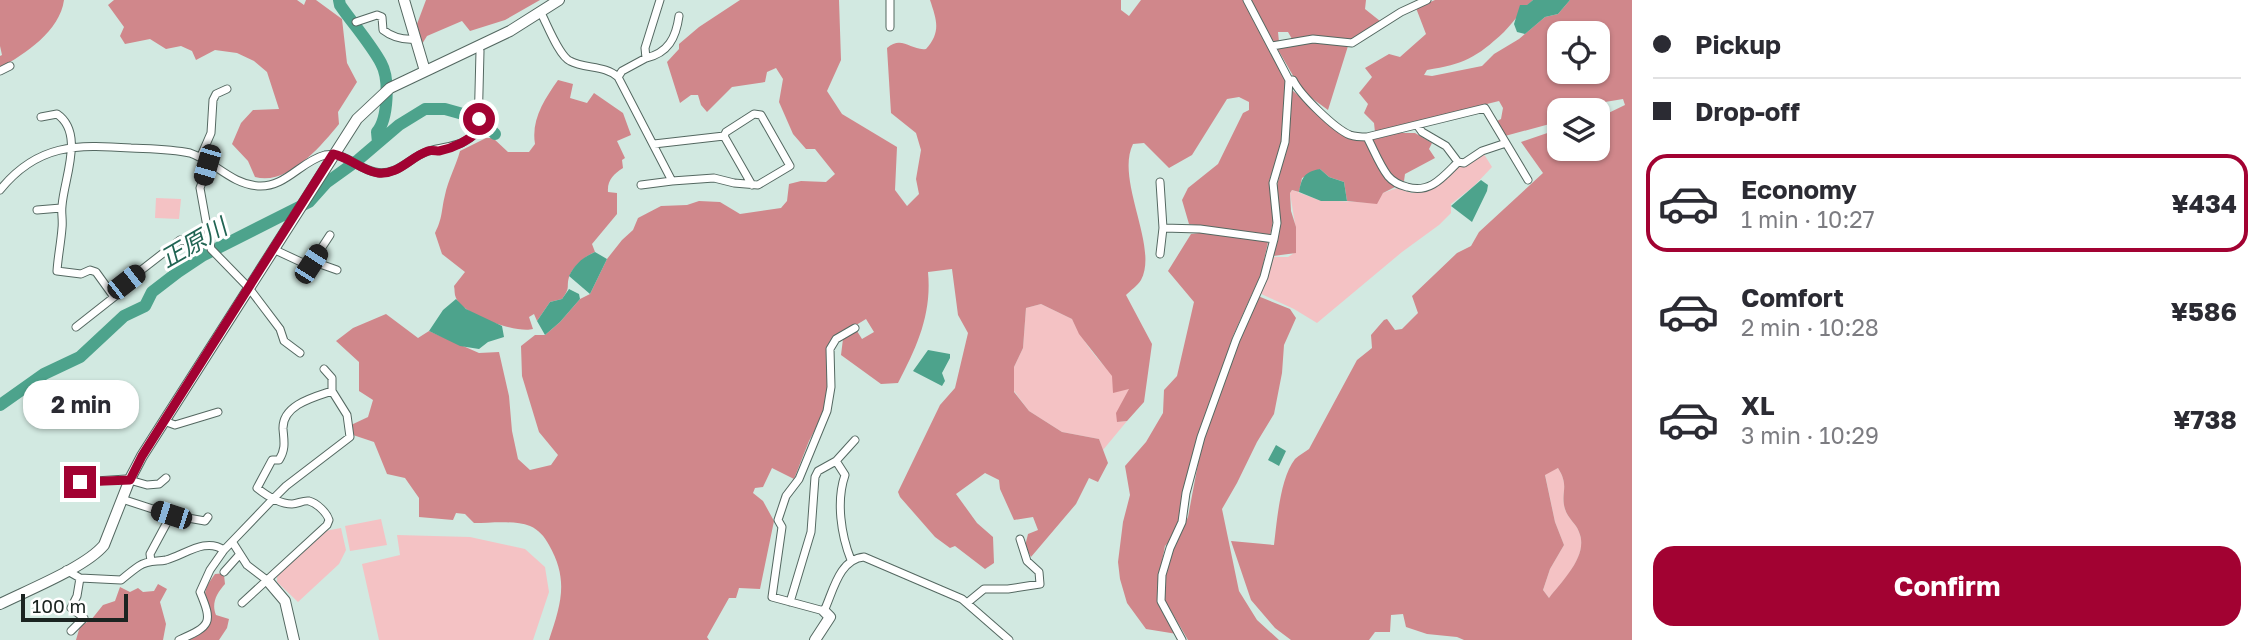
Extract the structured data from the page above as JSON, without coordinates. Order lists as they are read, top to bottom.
{
  "water": ["正原川"],
  "scale_bar": "100 m",
  "page": {
    "banner": ["Pickup", "Drop-off"],
    "list": [
      {
        "name": "Economy",
        "note": "1 min · 10:27",
        "value": "¥434"
      },
      {
        "name": "Comfort",
        "note": "2 min · 10:28",
        "value": "¥586"
      },
      {
        "name": "XL",
        "note": "3 min · 10:29",
        "value": "¥738"
      }
    ],
    "bubble": "2 min",
    "buttons": "Confirm",
    "scale": "100 m"
  }
}
